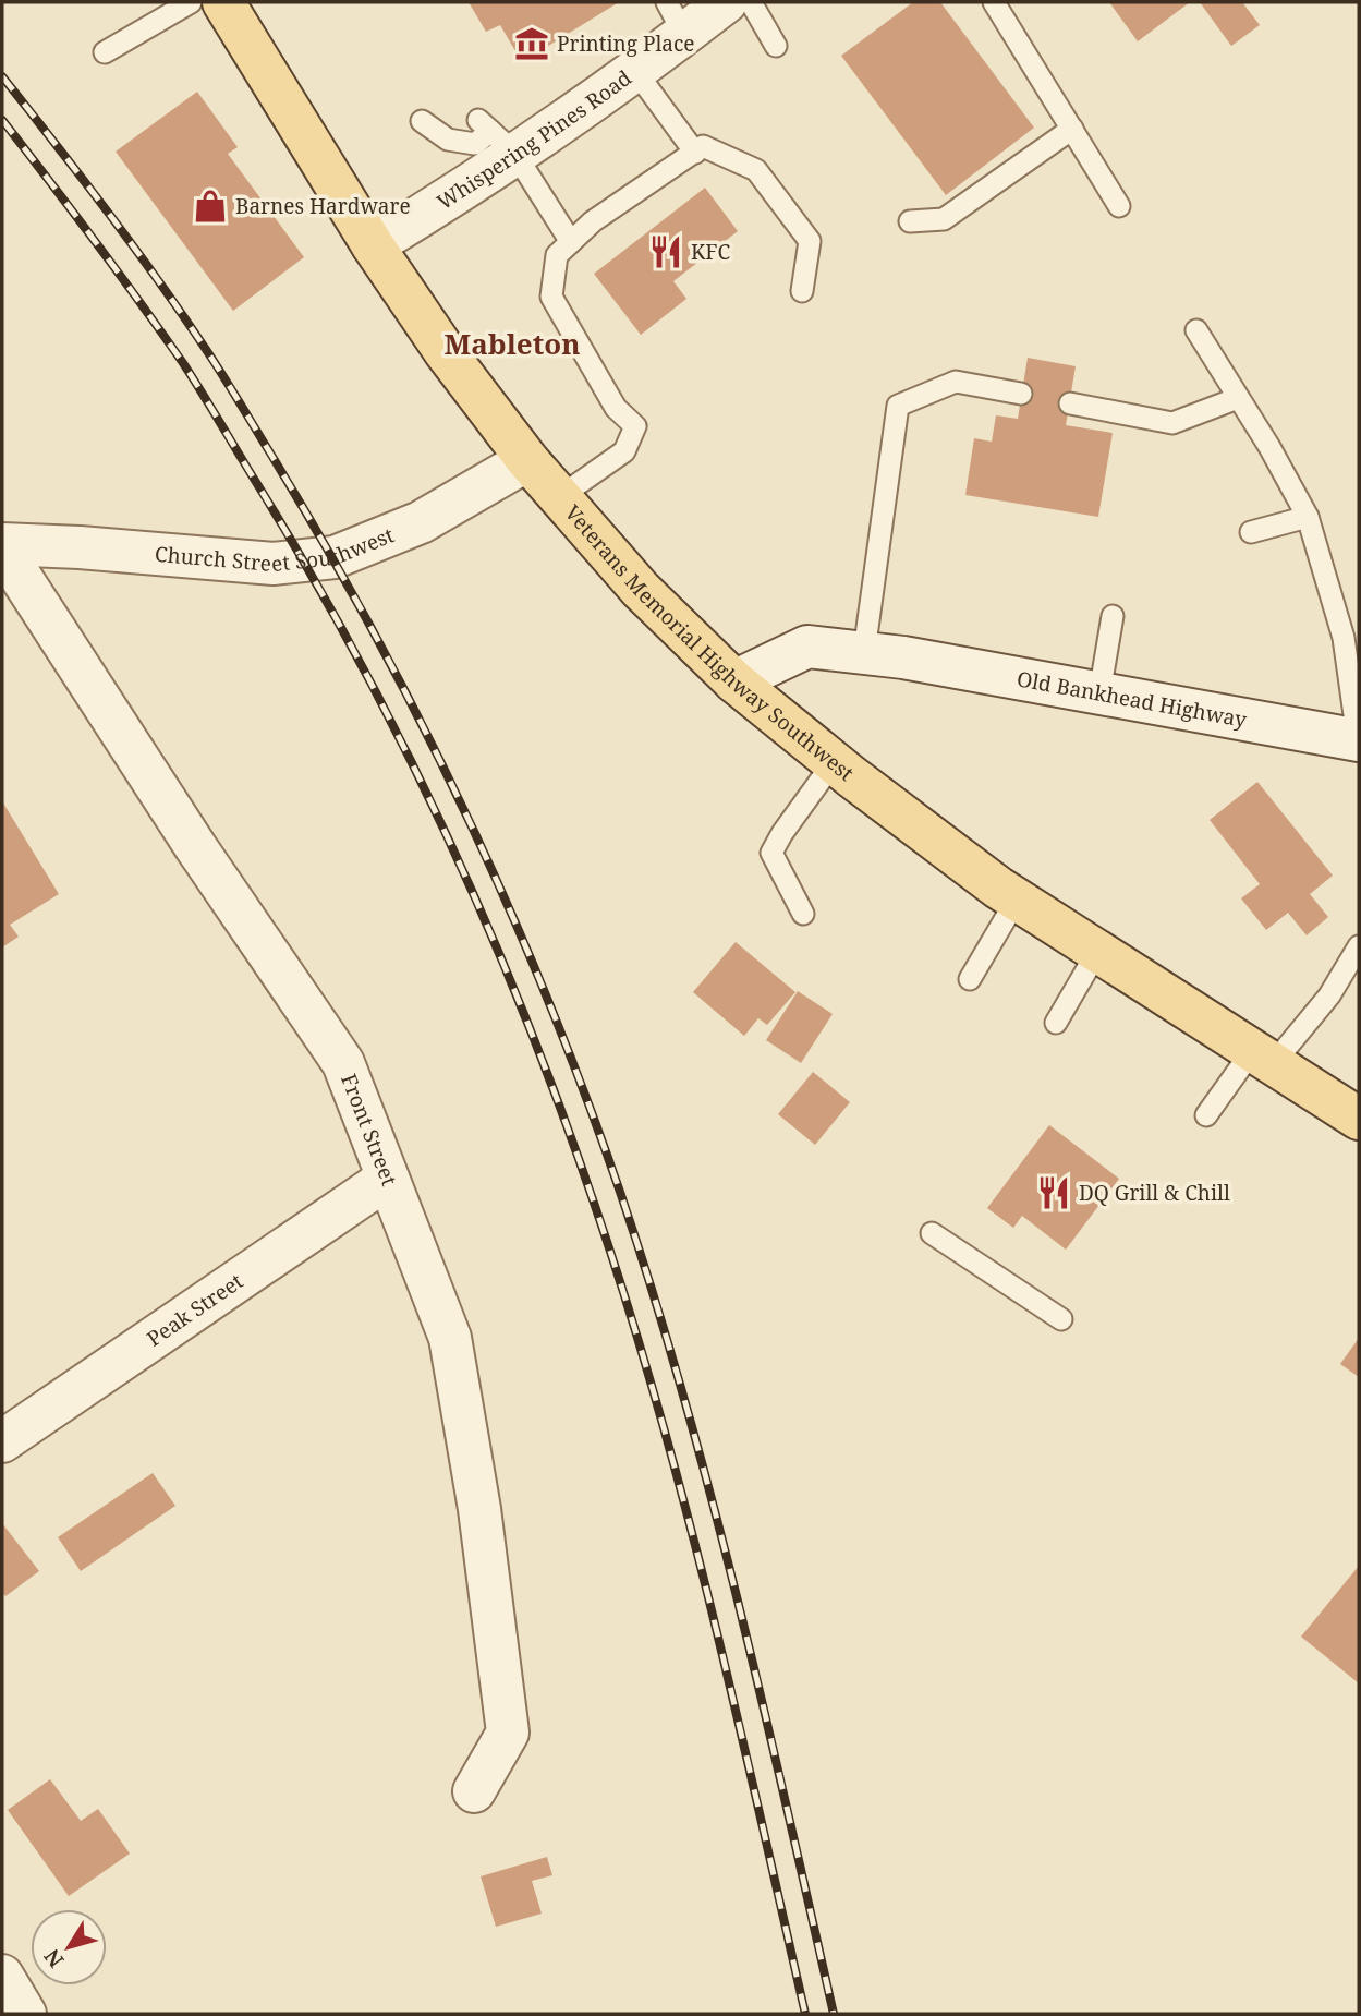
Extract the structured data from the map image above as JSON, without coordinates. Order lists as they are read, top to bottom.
{
  "streets": {
    "main road": ["Veterans Memorial Highway Southwest"],
    "street": [
      "Whispering Pines Road",
      "Church Street Southwest",
      "Old Bankhead Highway",
      "Front Street",
      "Peak Street"
    ]
  },
  "crossings": [
    ["Whispering Pines Road", "Veterans Memorial Highway Southwest"],
    ["Church Street Southwest", "Veterans Memorial Highway Southwest"],
    ["Church Street Southwest", "Front Street"],
    ["Veterans Memorial Highway Southwest", "Old Bankhead Highway"],
    ["Front Street", "Peak Street"]
  ],
  "districts": ["Mableton"],
  "places": {
    "museum": ["Printing Place"],
    "shop": ["Barnes Hardware"],
    "restaurant": ["KFC", "DQ Grill & Chill"]
  },
  "north": "bottom left"
}
